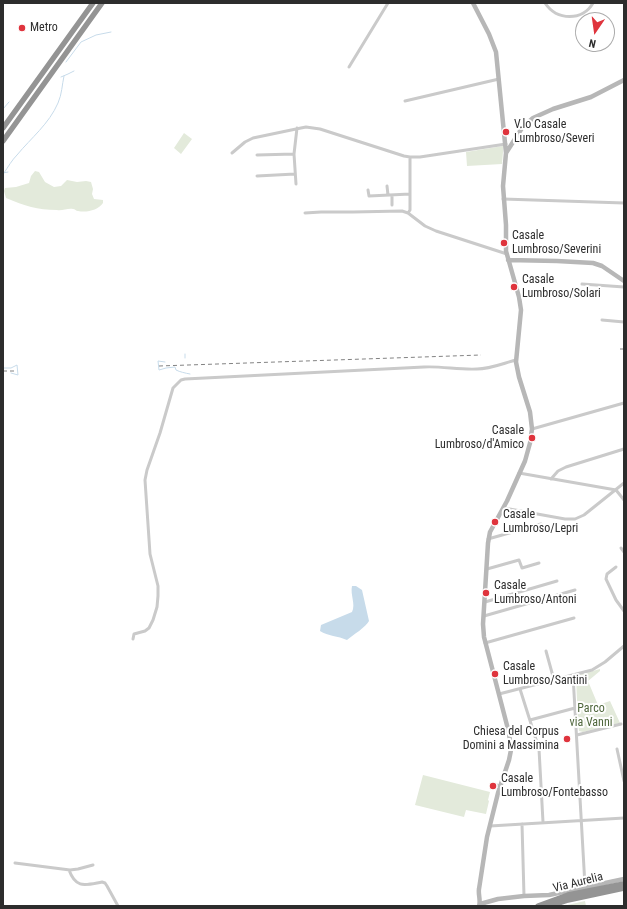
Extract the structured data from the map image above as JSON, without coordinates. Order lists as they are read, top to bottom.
{
  "streets": {
    "highway": ["Via Aurelia"]
  },
  "parks": ["Parco via Vanni"],
  "places": [
    "Metro",
    "V.lo Casale Lumbroso/Severi",
    "Casale Lumbroso/Severini",
    "Casale Lumbroso/Solari",
    "Casale Lumbroso/d'Amico",
    "Casale Lumbroso/Lepri",
    "Casale Lumbroso/Antoni",
    "Casale Lumbroso/Santini",
    "Chiesa del Corpus Domini a Massimina",
    "Casale Lumbroso/Fontebasso"
  ],
  "north": "bottom"
}
